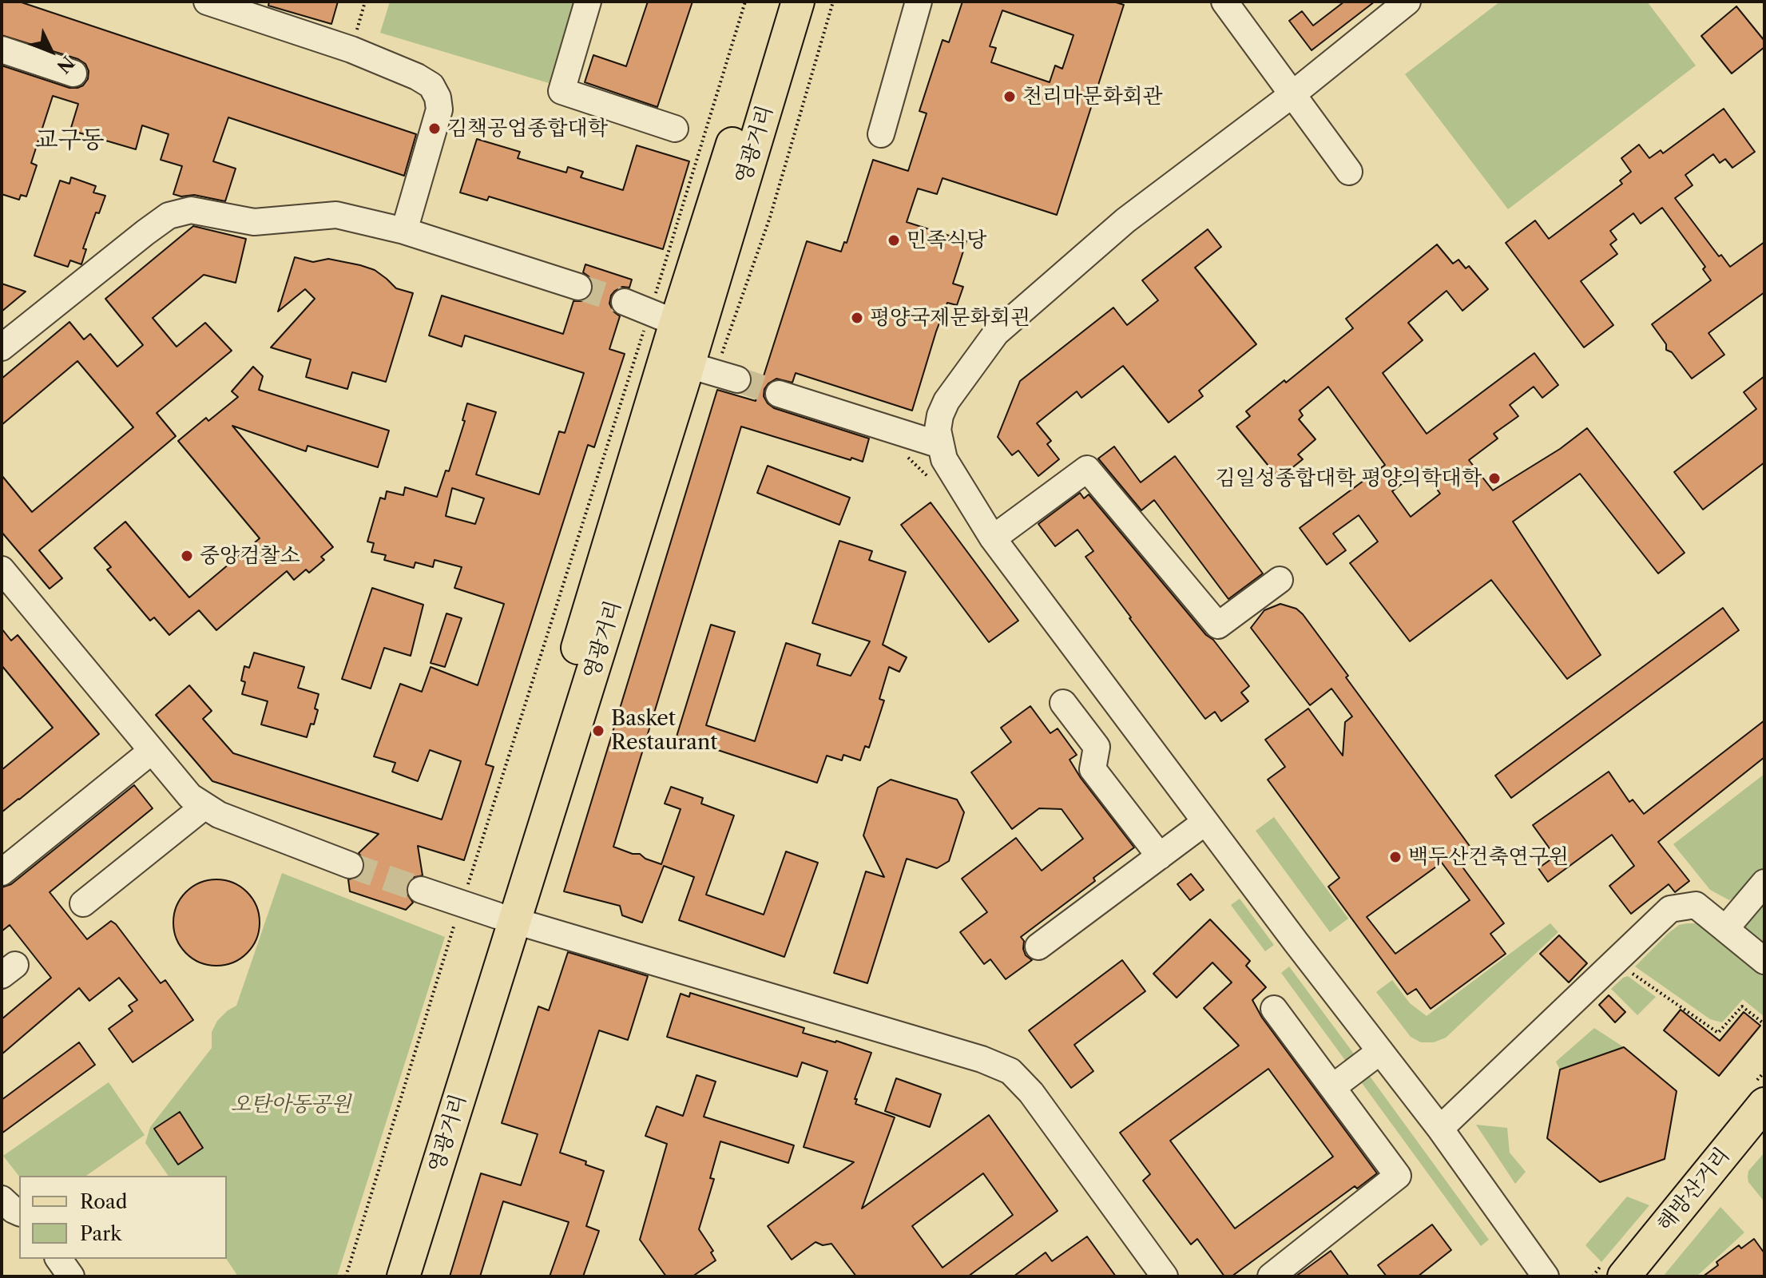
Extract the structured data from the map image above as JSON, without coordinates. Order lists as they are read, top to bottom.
{
  "streets": {
    "main road": ["영광거리", "해방산거리"]
  },
  "districts": ["교구동"],
  "parks": ["오탄아동공원"],
  "places": [
    "천리마문화회관",
    "김책공업종합대학",
    "민족식당",
    "평양국제문화회괸",
    "김일성종합대학 평양의학대학",
    "중앙검찰소",
    "Basket Restaurant",
    "백두산건축연구윈"
  ],
  "legend": ["Road", "Park"],
  "north": "bottom right"
}
